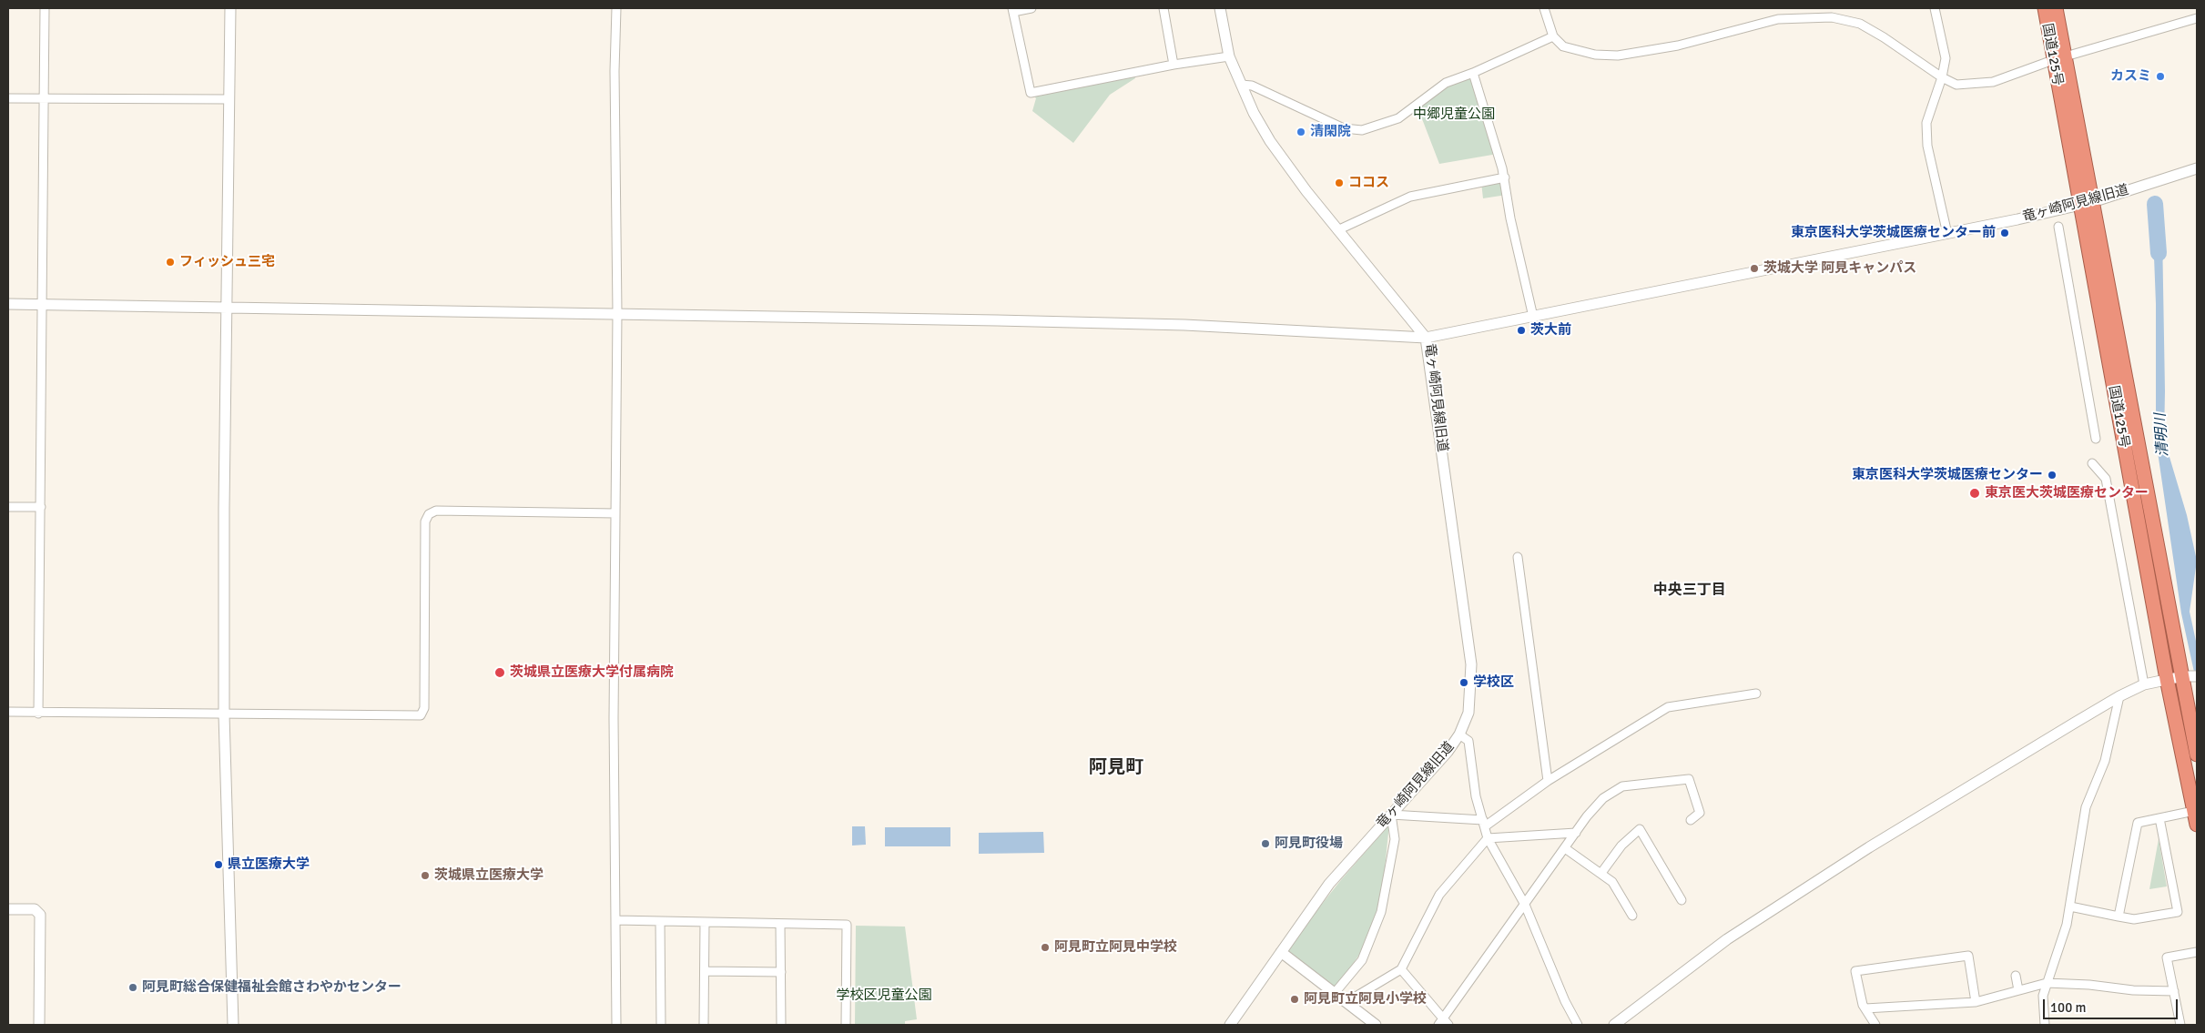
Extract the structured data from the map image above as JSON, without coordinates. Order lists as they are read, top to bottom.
{
  "streets": {
    "highway": ["国道125号"],
    "street": ["竜ヶ崎阿見線旧道"]
  },
  "crossings": [
    ["国道125号", "竜ヶ崎阿見線旧道"]
  ],
  "districts": ["中央三丁目", "阿見町"],
  "water": ["清明川"],
  "parks": ["中郷児童公園", "学校区児童公園"],
  "places": [
    "カスミ",
    "清閑院",
    "ココス",
    "東京医科大学茨城医療センター前",
    "フィッシュ三宅",
    "茨城大学 阿見キャンパス",
    "茨大前",
    "東京医科大学茨城医療センター",
    "東京医大茨城医療センター",
    "茨城県立医療大学付属病院",
    "学校区",
    "阿見町役場",
    "県立医療大学",
    "茨城県立医療大学",
    "阿見町立阿見中学校",
    "阿見町総合保健福祉会館さわやかセンター",
    "阿見町立阿見小学校"
  ],
  "scale_bar": "100 m"
}
